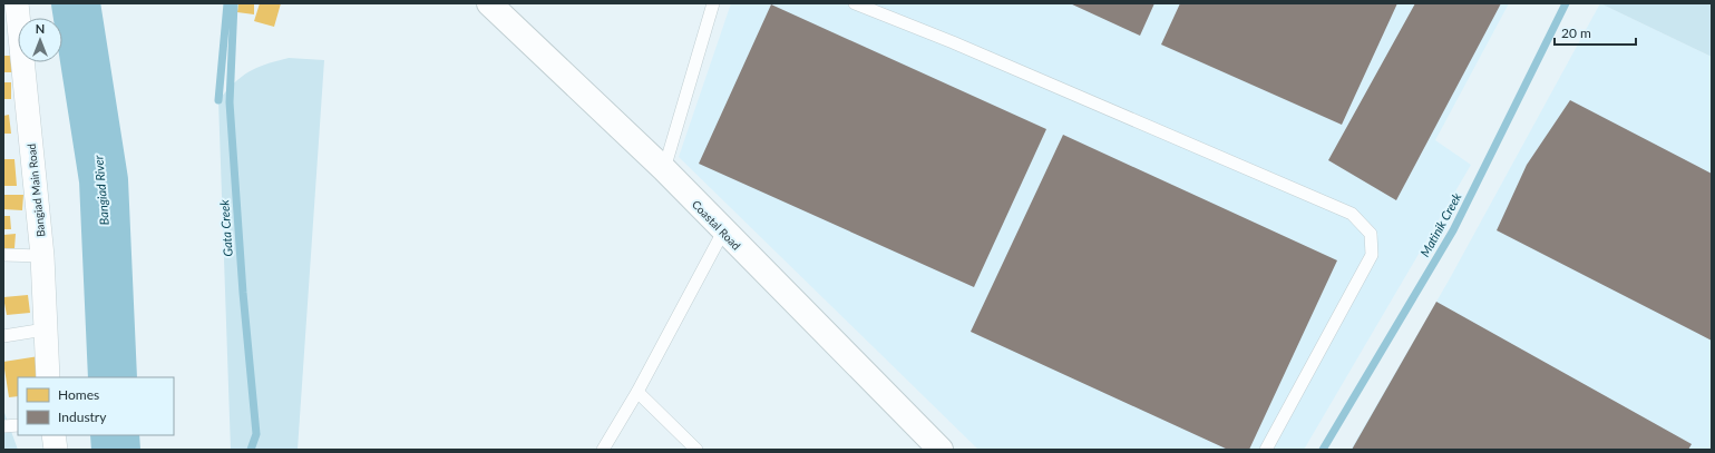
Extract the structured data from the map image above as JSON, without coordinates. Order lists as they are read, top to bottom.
{
  "streets": {
    "main road": ["Coastal Road"],
    "street": ["Bangiad Main Road"]
  },
  "water": ["Bangiad River", "Matinik Creek", "Gata Creek"],
  "legend": ["Homes", "Industry"],
  "scale_bar": "20 m",
  "north": "top"
}
